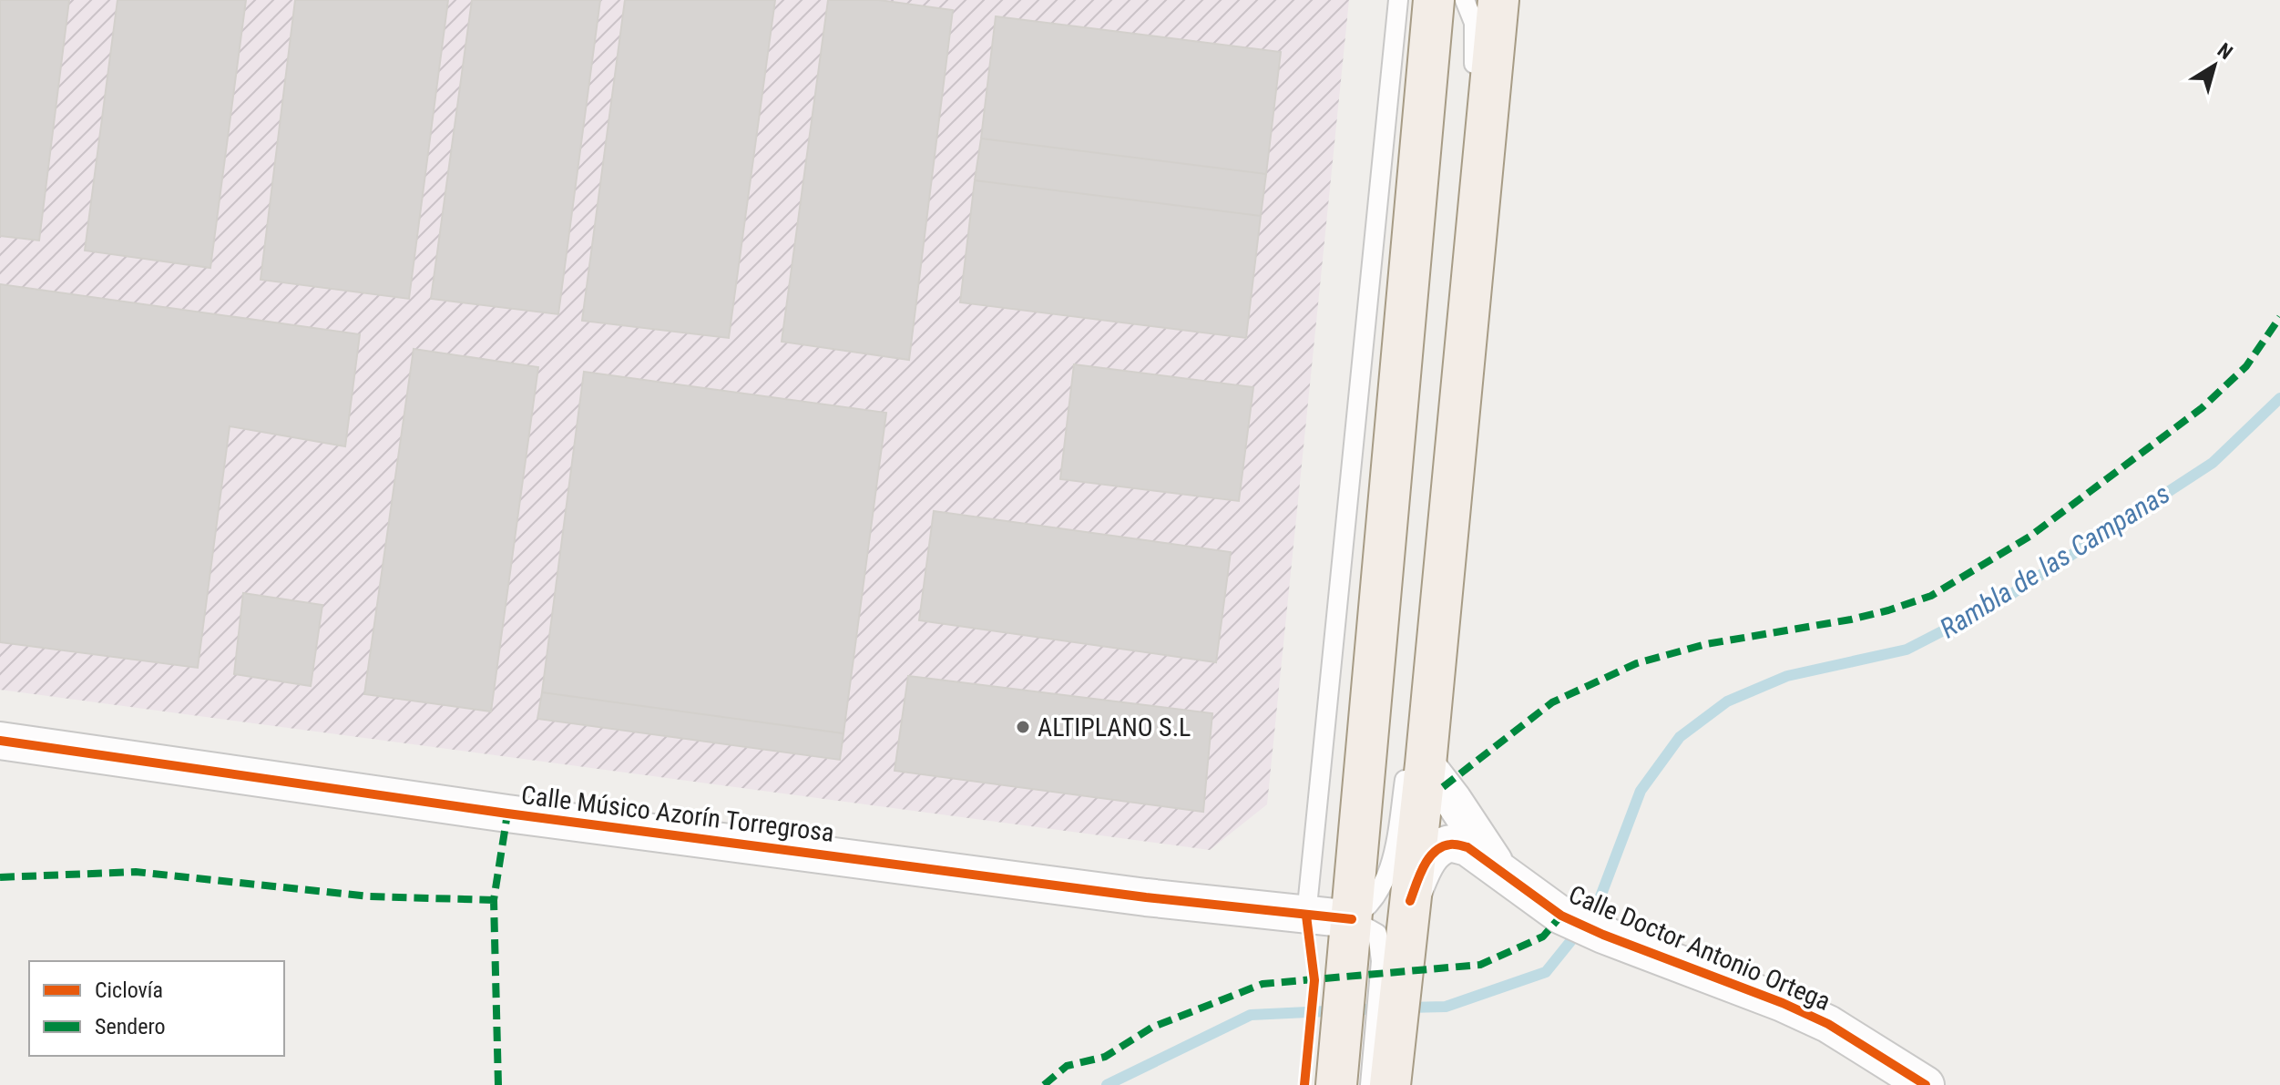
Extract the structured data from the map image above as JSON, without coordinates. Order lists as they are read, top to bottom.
{
  "streets": {
    "street": ["Calle Músico Azorín Torregrosa", "Calle Doctor Antonio Ortega"]
  },
  "water": ["Rambla de las Campanas"],
  "places": ["ALTIPLANO S.L"],
  "legend": ["Ciclovía", "Sendero"],
  "north": "top right"
}
